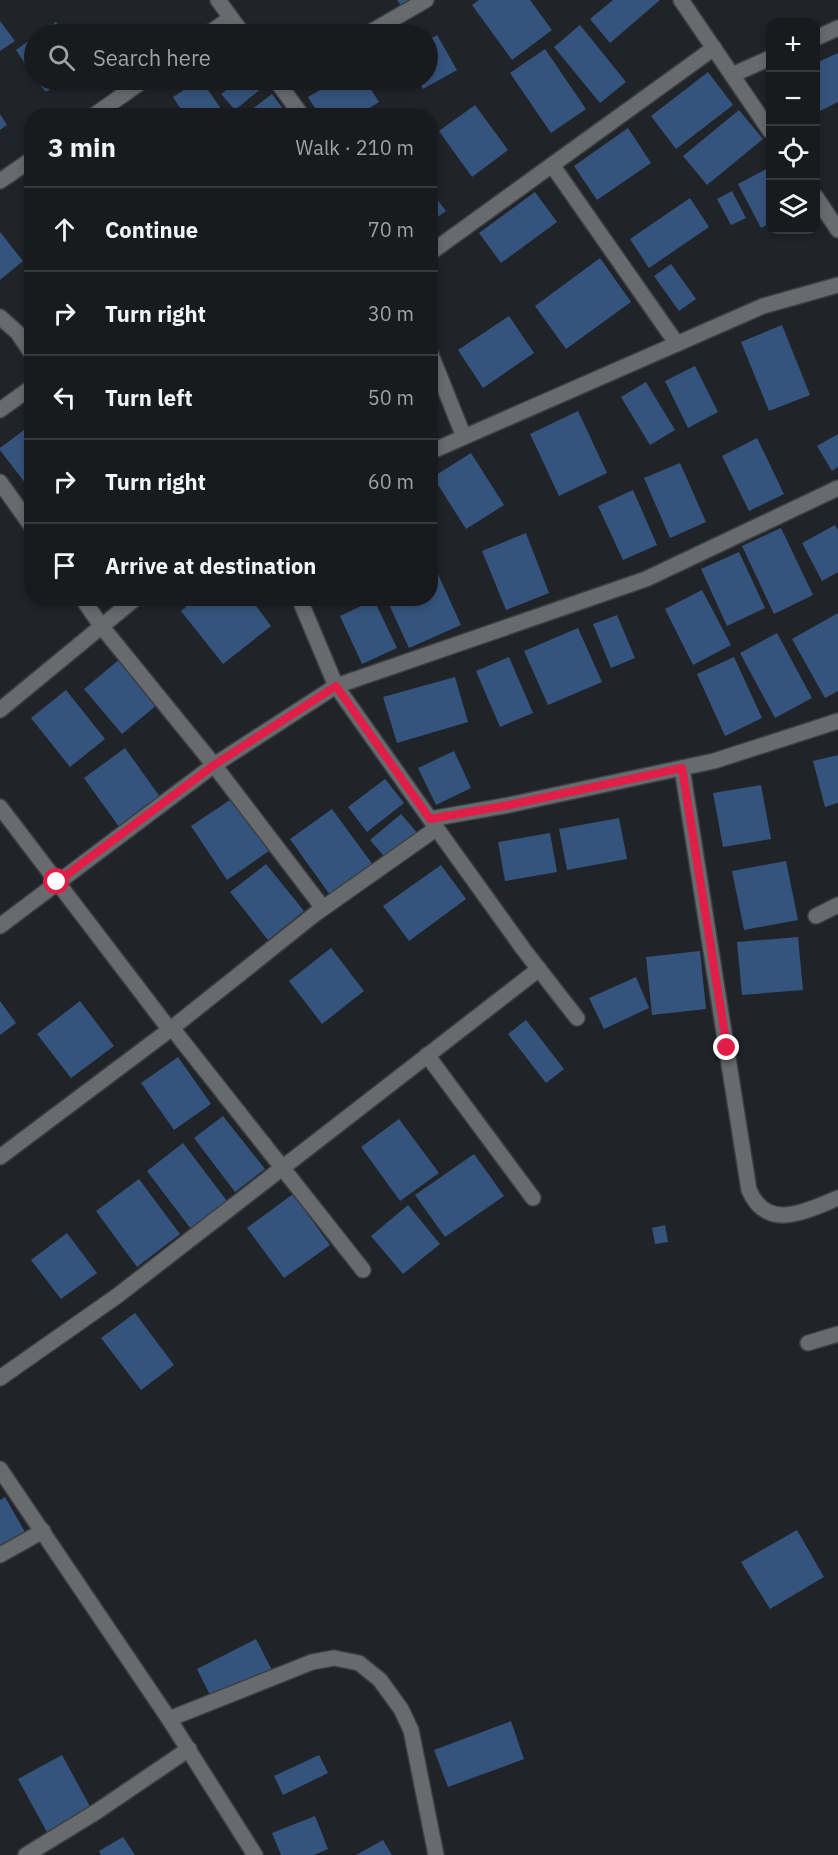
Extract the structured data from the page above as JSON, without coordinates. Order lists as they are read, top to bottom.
{
  "page": {
    "map_buttons": ["+", "−"],
    "search": "Search here",
    "heading": ["3 min", "Walk · 210 m"],
    "list": [
      ["Continue", "70 m"],
      ["Turn right", "30 m"],
      ["Turn left", "50 m"],
      ["Turn right", "60 m"],
      "Arrive at destination"
    ]
  }
}
